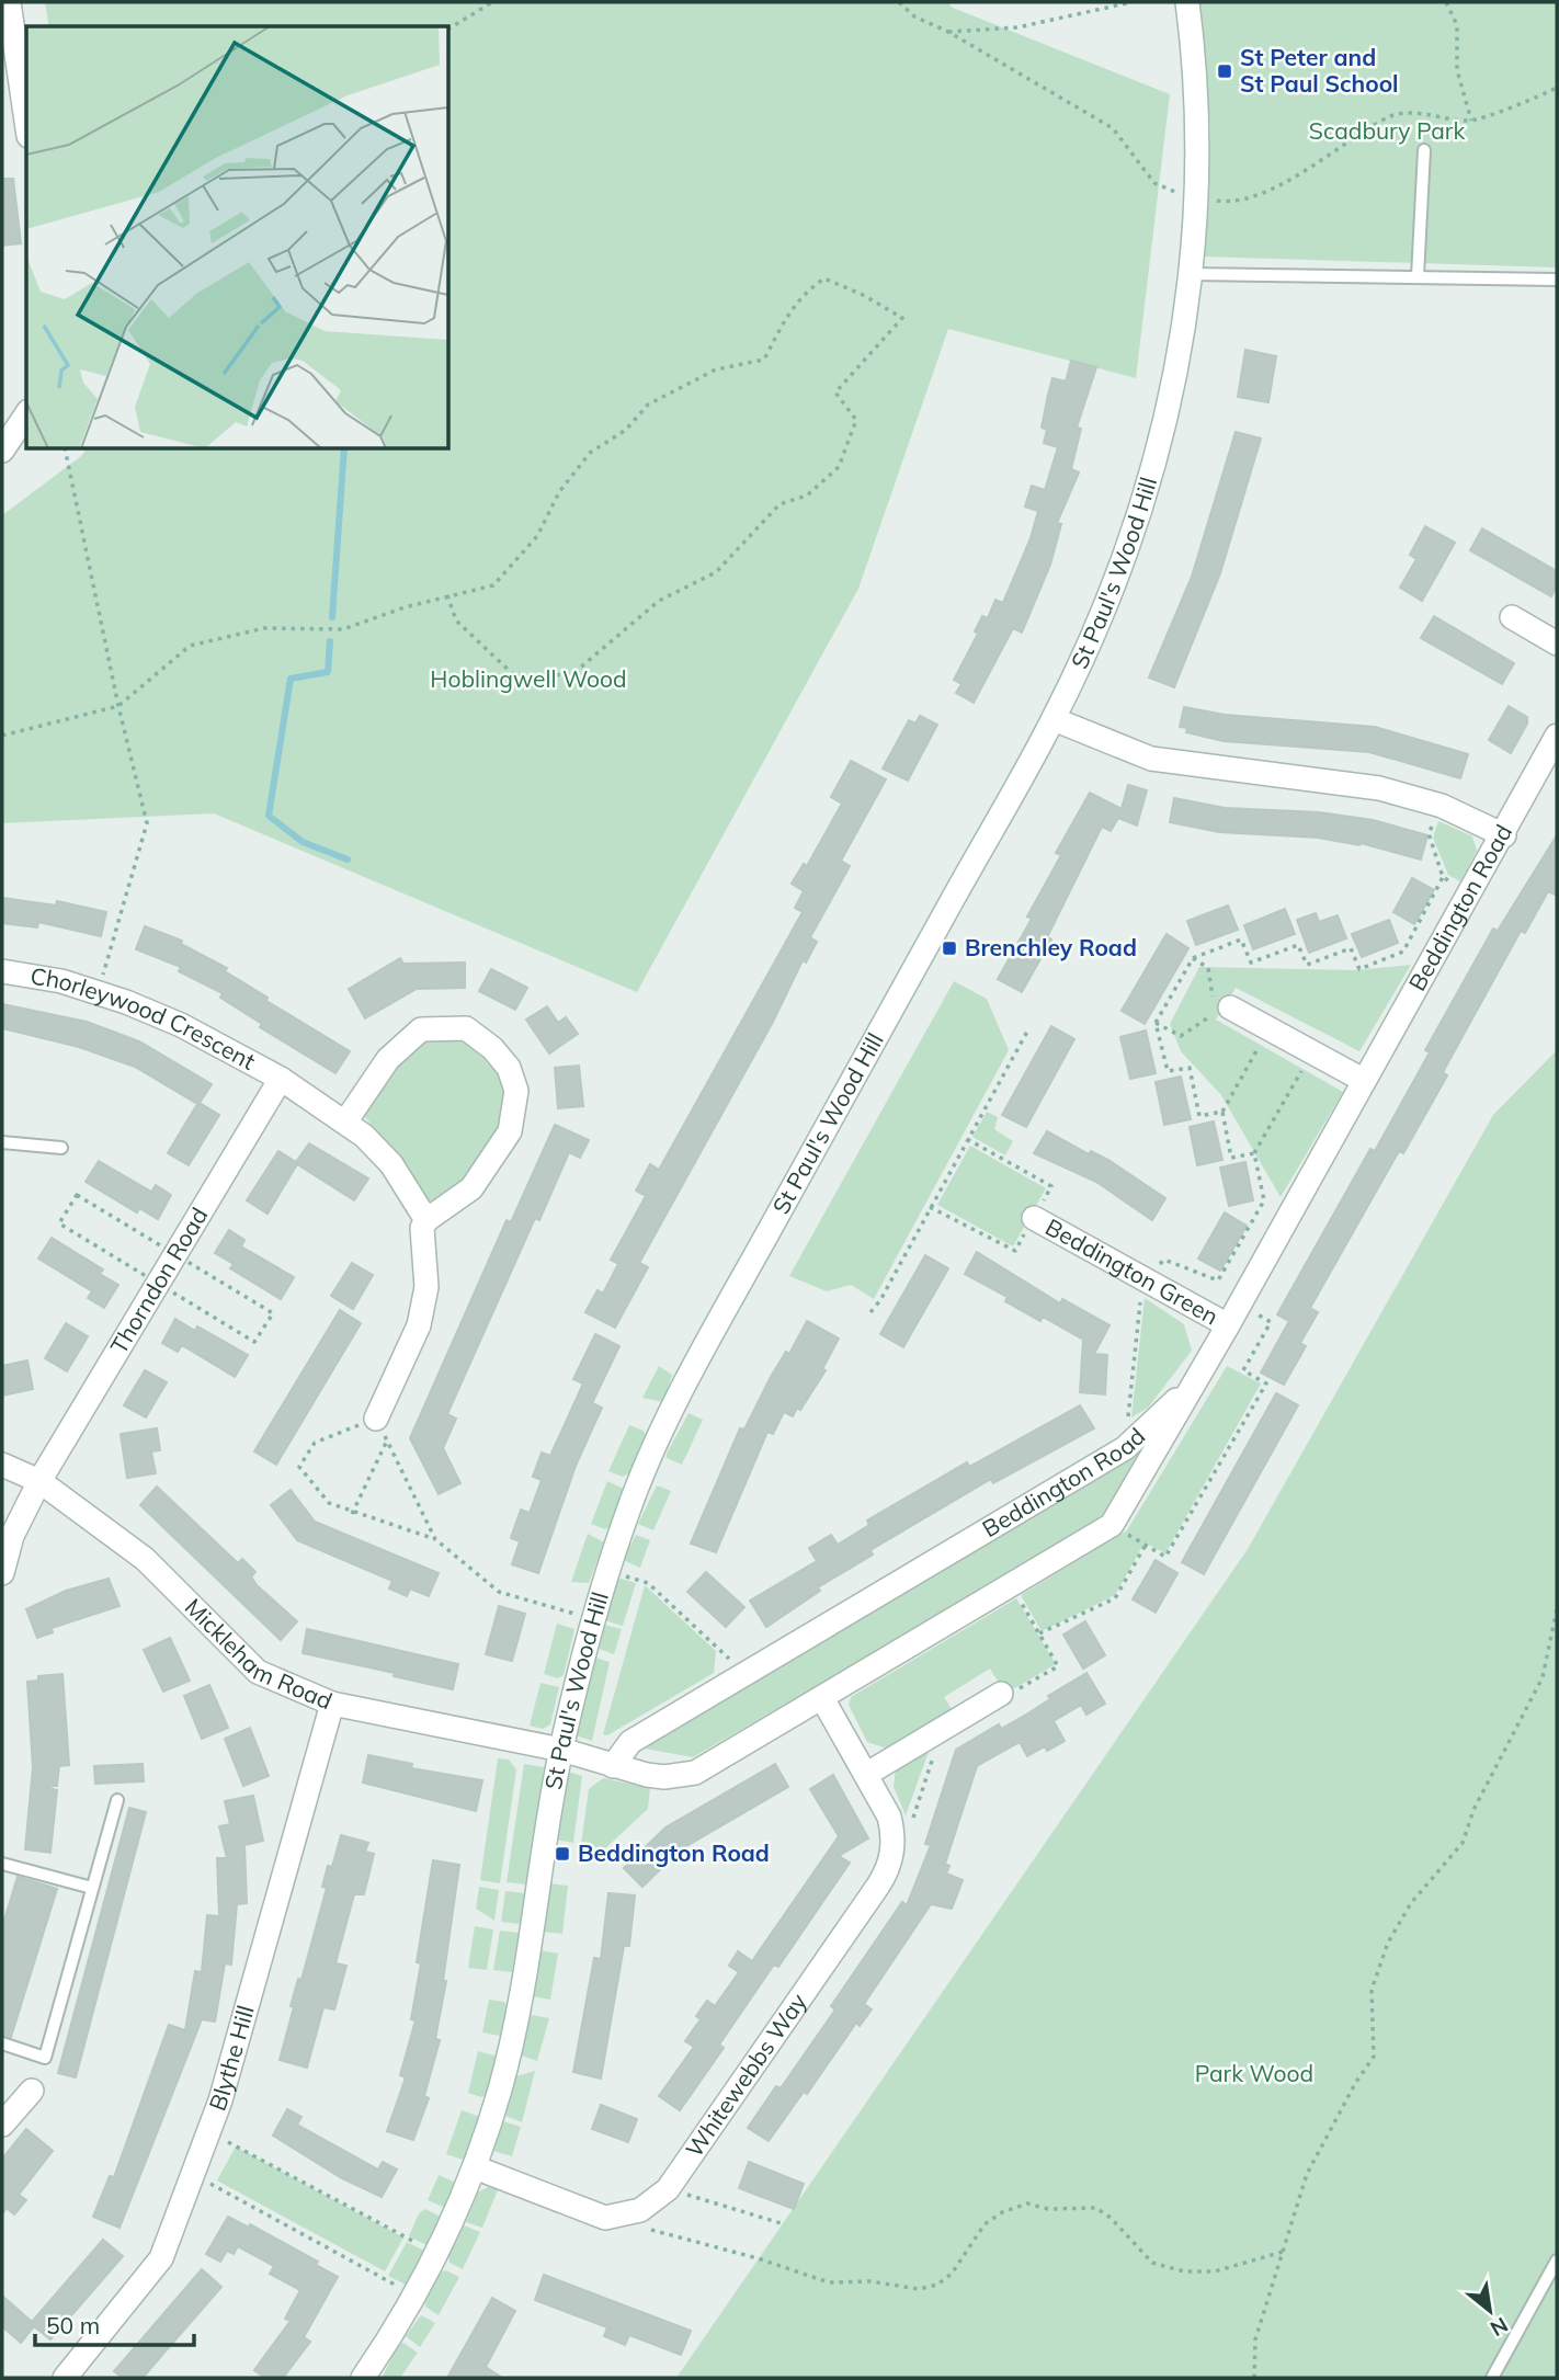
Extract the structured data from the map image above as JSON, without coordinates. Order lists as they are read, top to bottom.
{
  "streets": {
    "street": [
      "St Paul's Wood Hill",
      "Beddington Road",
      "Chorleywood Crescent",
      "Beddington Green",
      "Thorndon Road",
      "Mickleham Road",
      "Blythe Hill",
      "Whitewebbs Way"
    ]
  },
  "crossings": [
    ["St Paul's Wood Hill", "Beddington Road"],
    ["St Paul's Wood Hill", "Mickleham Road"],
    ["St Paul's Wood Hill", "Whitewebbs Way"],
    ["Beddington Road", "Beddington Green"],
    ["Beddington Road", "Mickleham Road"],
    ["Beddington Road", "Whitewebbs Way"],
    ["Chorleywood Crescent", "Thorndon Road"],
    ["Thorndon Road", "Mickleham Road"],
    ["Mickleham Road", "Blythe Hill"]
  ],
  "parks": ["Scadbury Park", "Hoblingwell Wood", "Park Wood"],
  "places": {
    "transit": ["St Peter and St Paul School", "Brenchley Road", "Beddington Road"]
  },
  "scale_bar": "50 m",
  "north": "bottom right"
}
